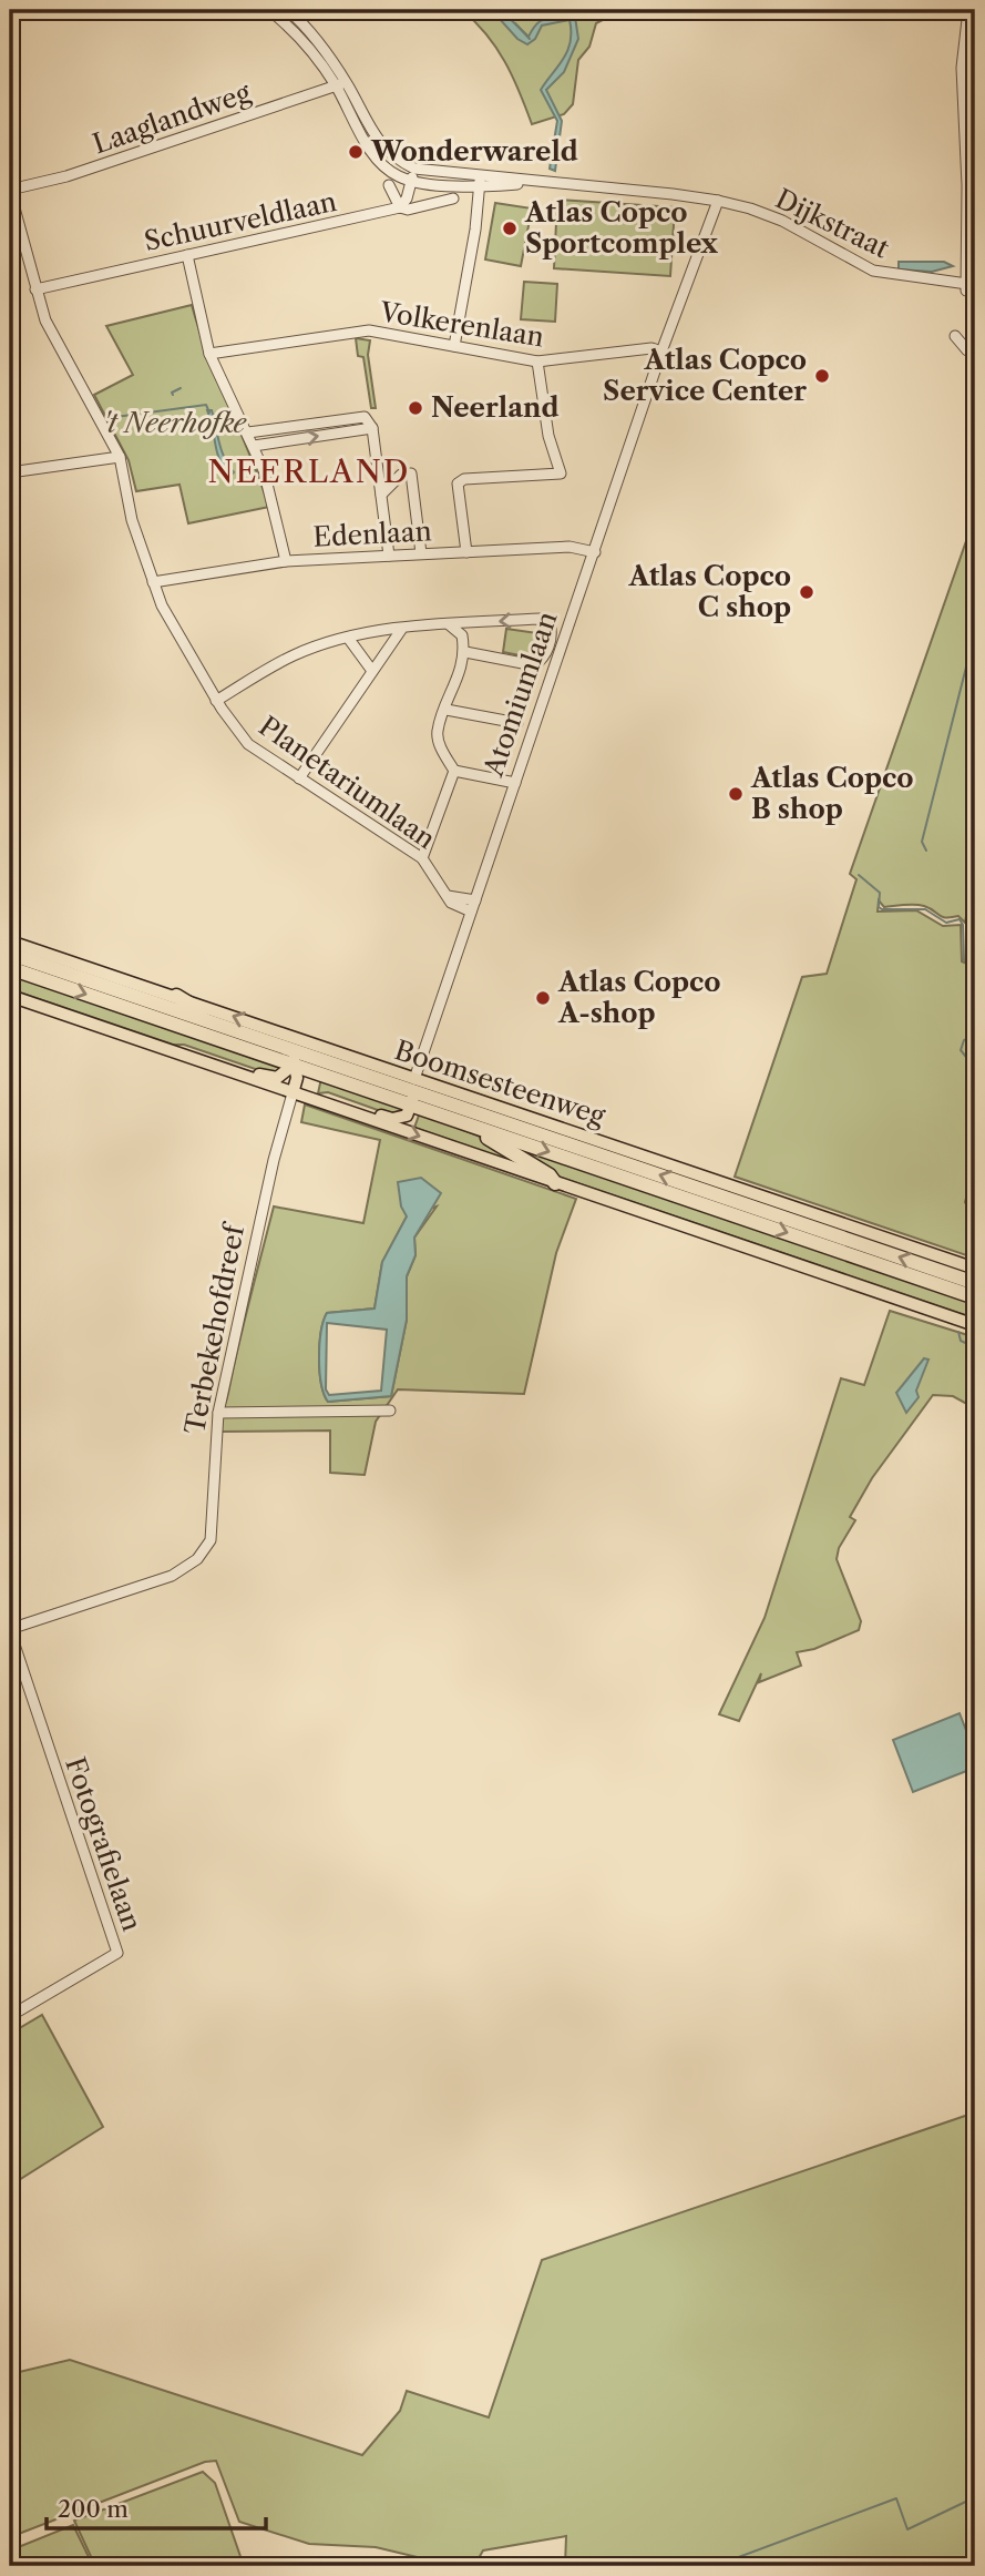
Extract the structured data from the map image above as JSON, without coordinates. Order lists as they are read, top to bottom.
{
  "streets": {
    "main road": ["Boomsesteenweg", "Terbekehofdreef"],
    "street": [
      "Laaglandweg",
      "Schuurveldlaan",
      "Dijkstraat",
      "Volkerenlaan",
      "Edenlaan",
      "Atomiumlaan",
      "Planetariumlaan",
      "Fotografielaan"
    ]
  },
  "crossings": [
    ["Laaglandweg", "Planetariumlaan"],
    ["Schuurveldlaan", "Planetariumlaan"],
    ["Dijkstraat", "Atomiumlaan"],
    ["Volkerenlaan", "Atomiumlaan"],
    ["Edenlaan", "Atomiumlaan"],
    ["Edenlaan", "Planetariumlaan"],
    ["Atomiumlaan", "Planetariumlaan"],
    ["Atomiumlaan", "Boomsesteenweg"],
    ["Terbekehofdreef", "Fotografielaan"]
  ],
  "districts": ["NEERLAND"],
  "parks": ["'t Neerhofke"],
  "places": [
    "Wonderwareld",
    "Atlas Copco Sportcomplex",
    "Atlas Copco Service Center",
    "Neerland",
    "Atlas Copco C shop",
    "Atlas Copco B shop",
    "Atlas Copco A-shop"
  ],
  "scale_bar": "200 m"
}
